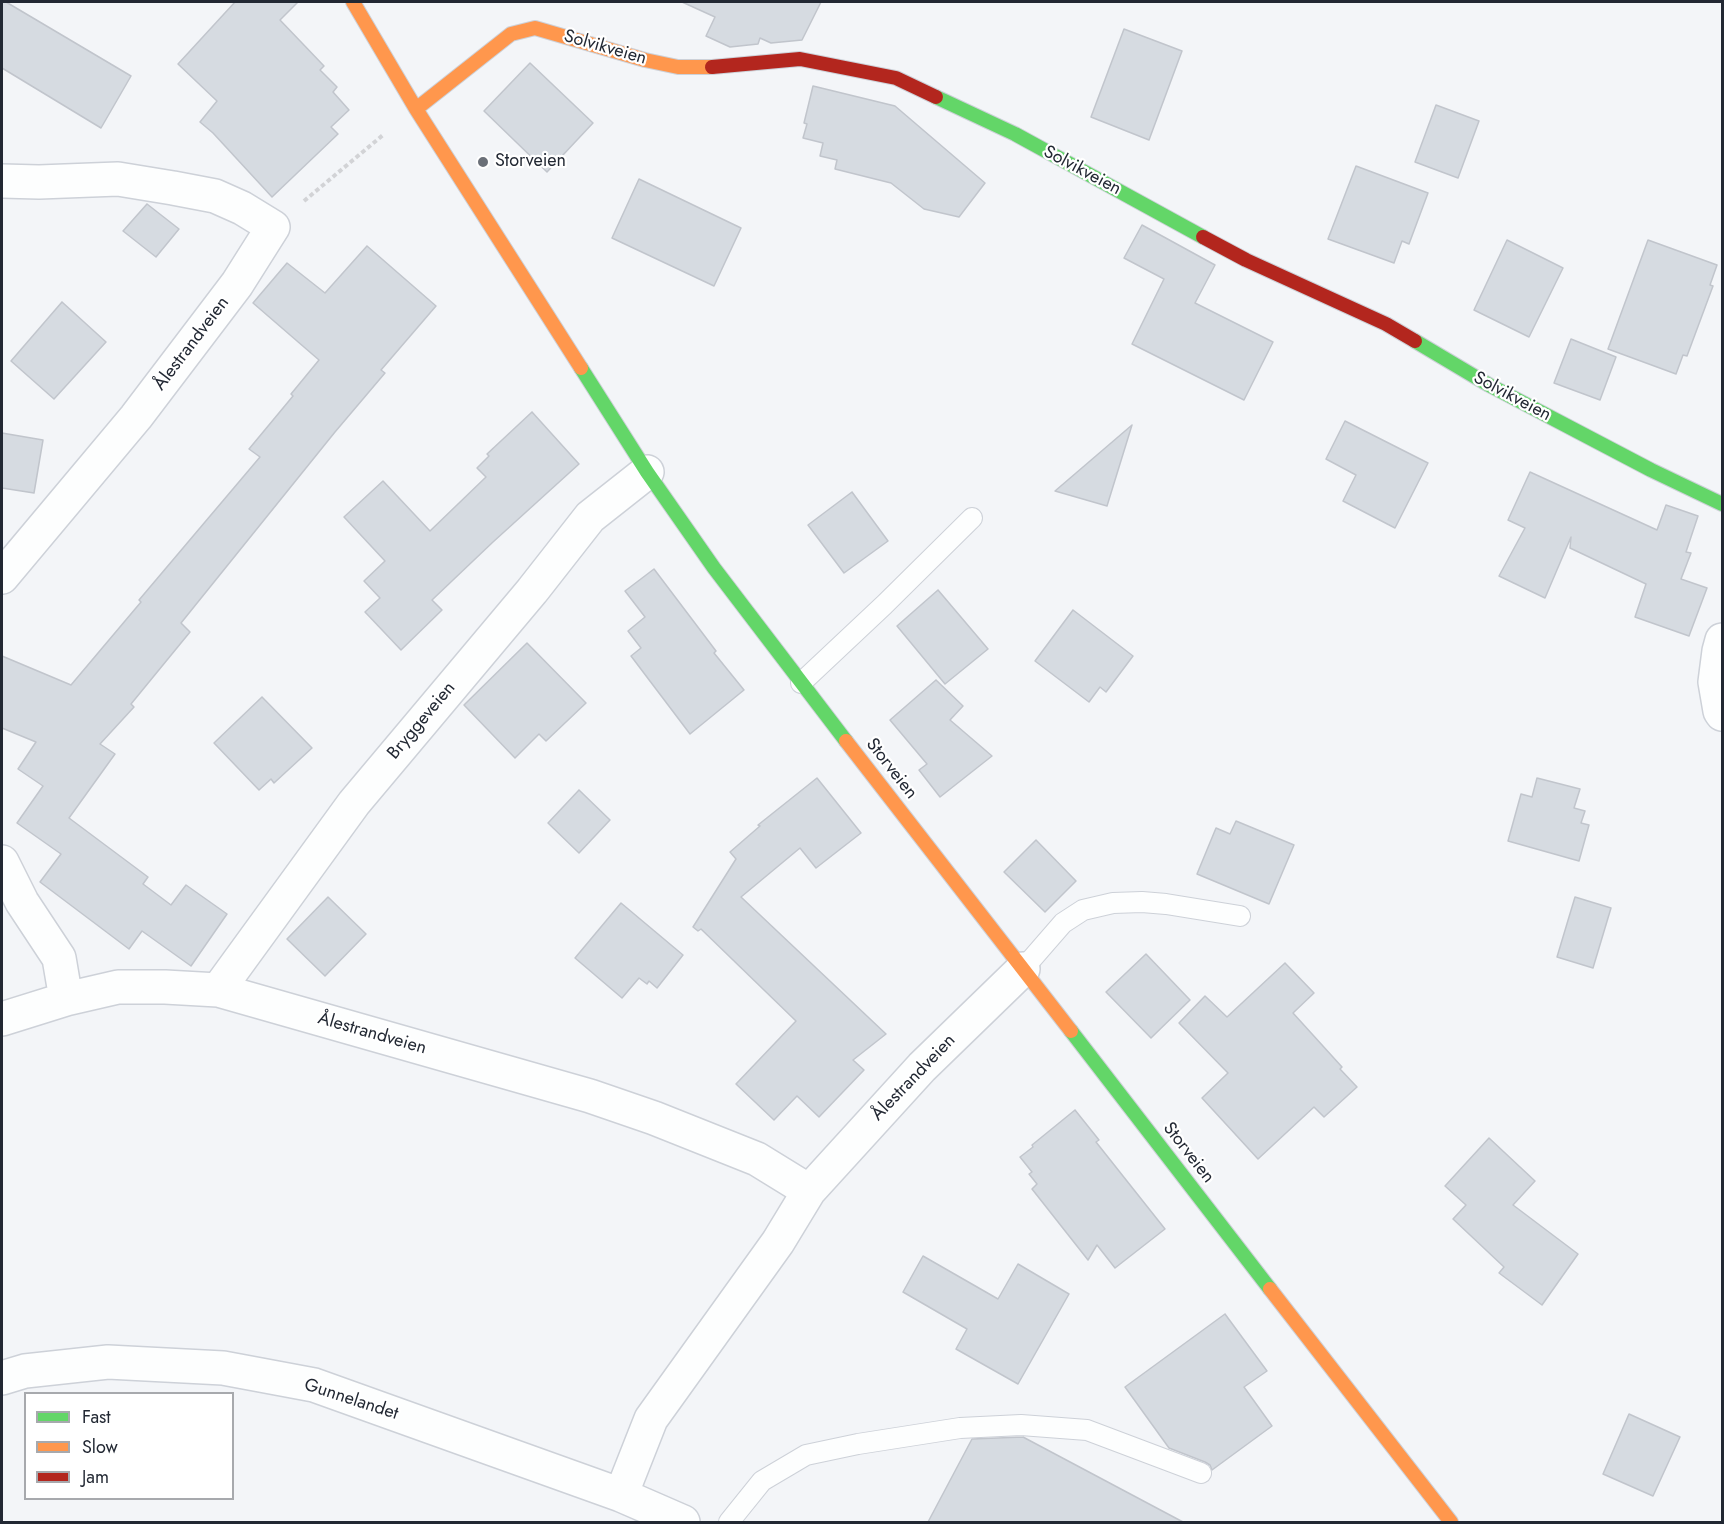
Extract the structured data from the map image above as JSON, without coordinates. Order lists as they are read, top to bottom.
{
  "streets": {
    "main road": ["Solvikveien", "Storveien"],
    "street": ["Ålestrandveien", "Bryggeveien", "Gunnelandet"]
  },
  "crossings": [
    ["Solvikveien", "Storveien"],
    ["Ålestrandveien", "Bryggeveien"],
    ["Ålestrandveien", "Storveien"],
    ["Ålestrandveien", "Gunnelandet"],
    ["Bryggeveien", "Storveien"]
  ],
  "places": ["Storveien"],
  "legend": ["Fast", "Slow", "Jam"]
}
